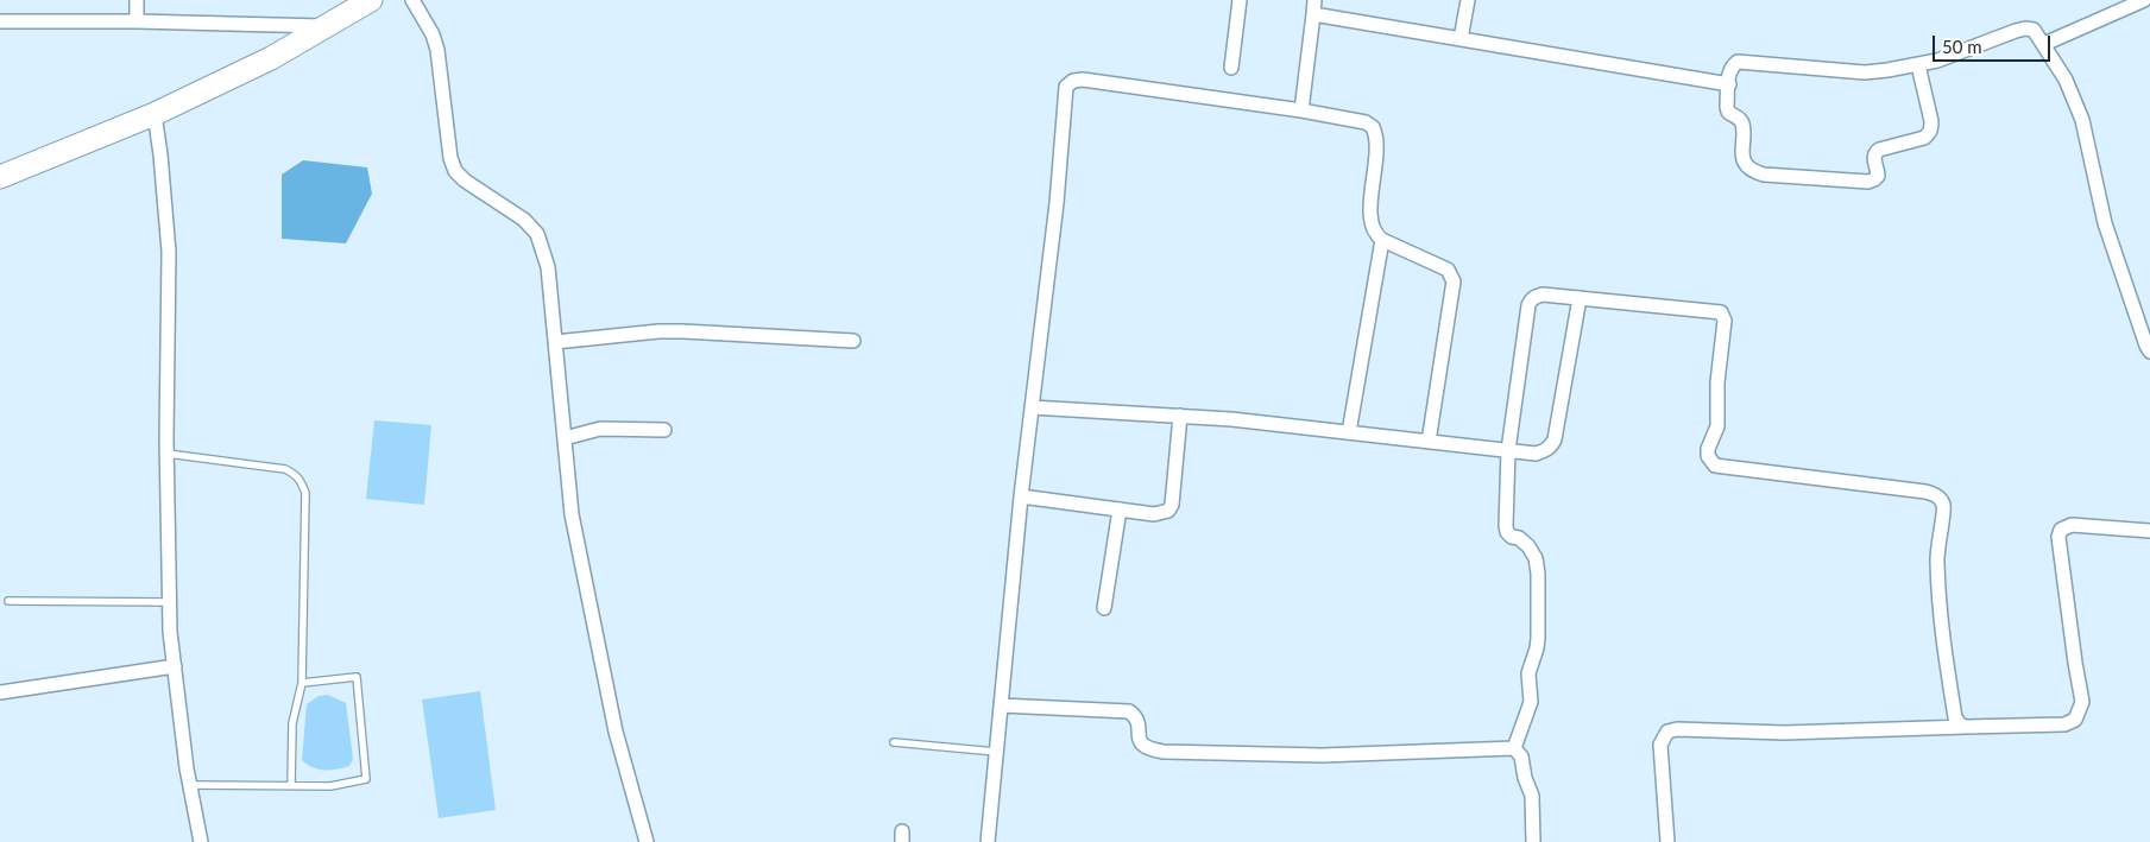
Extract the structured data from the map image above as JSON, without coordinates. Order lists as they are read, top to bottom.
{
  "scale_bar": "50 m"
}
